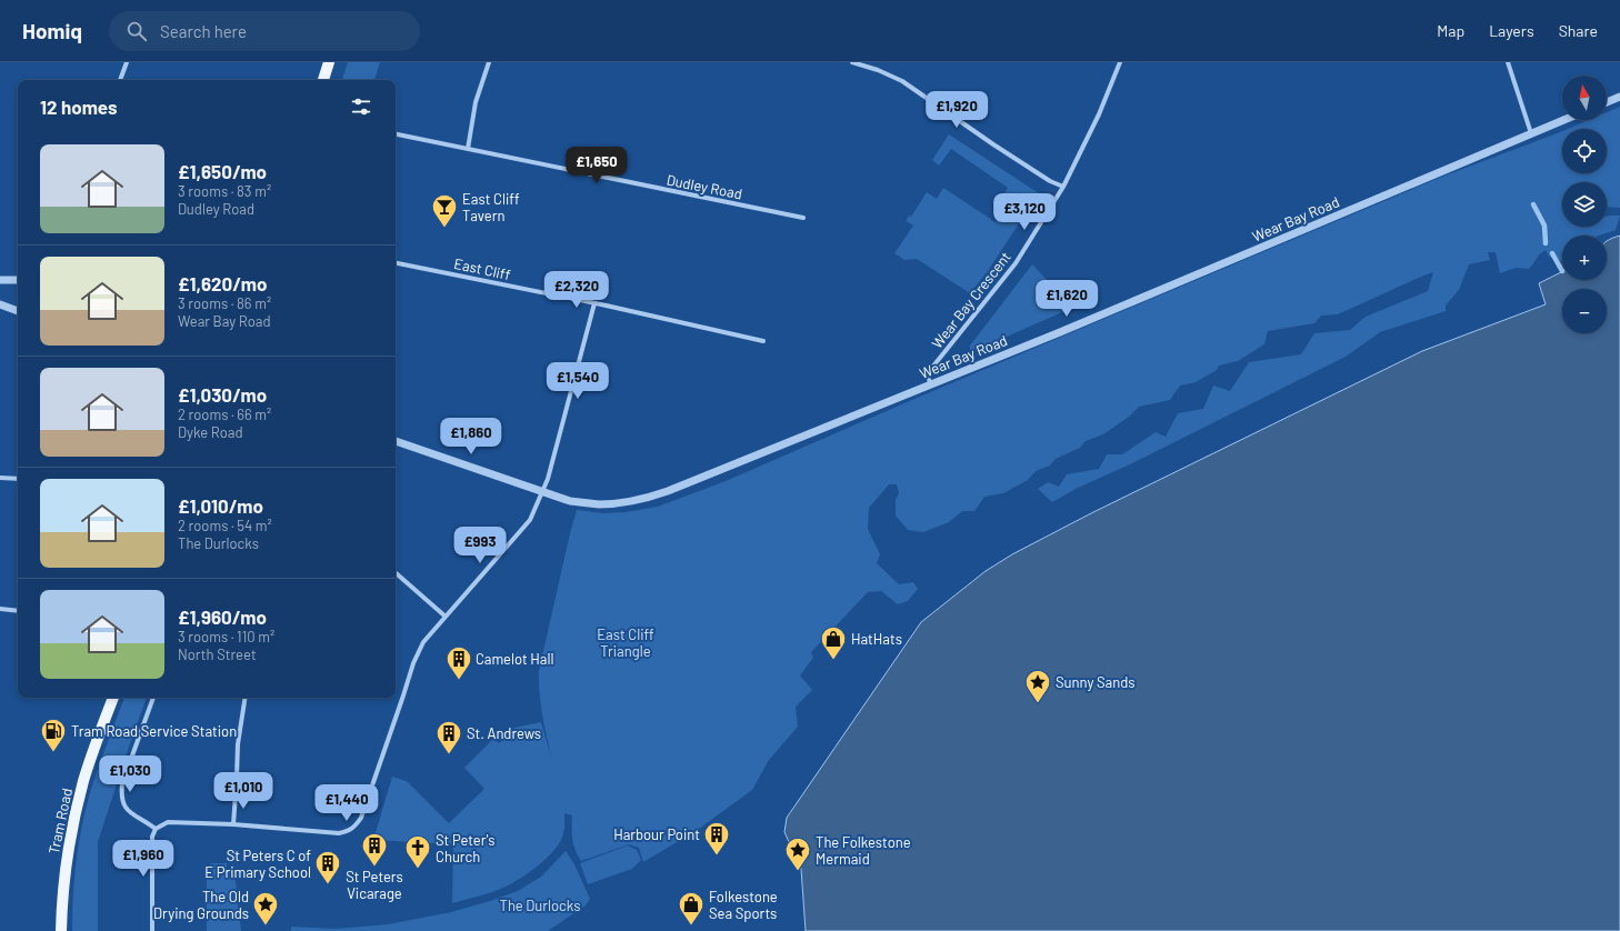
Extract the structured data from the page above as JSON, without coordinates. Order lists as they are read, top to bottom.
{
  "streets": {
    "main road": ["Tram Road"],
    "street": [
      "Dudley Road",
      "Wear Bay Road",
      "East Cliff",
      "Wear Bay Crescent"
    ]
  },
  "crossings": [
    ["Wear Bay Road", "Wear Bay Crescent"]
  ],
  "parks": ["East Cliff Triangle", "The Durlocks"],
  "places": {
    "bar": ["East Cliff Tavern"],
    "shop": ["HatHats", "Folkestone Sea Sports"],
    "building": [
      "Camelot Hall",
      "St. Andrews",
      "Harbour Point",
      "St Peters Vicarage",
      "St Peters C of E Primary School"
    ],
    "place": ["Sunny Sands", "The Folkestone Mermaid", "The Old Drying Grounds"],
    "fuel station": ["Tram Road Service Station"],
    "church": ["St Peter's Church"]
  },
  "north": "top",
  "page": {
    "header": "Homiq",
    "search": "Search here",
    "nav": ["Map", "Layers", "Share"],
    "map_buttons": ["+", "−"],
    "heading": "12 homes",
    "price": [
      "£1,920",
      "£1,650",
      "£3,120",
      "£2,320",
      "£1,620",
      "£1,540",
      "£1,860",
      "£993",
      "£1,030",
      "£1,010",
      "£1,440",
      "£1,960"
    ],
    "list": [
      {
        "name": "£1,650/mo",
        "note": "3 rooms · 83 m² · Dudley Road"
      },
      {
        "name": "£1,620/mo",
        "note": "3 rooms · 86 m² · Wear Bay Road"
      },
      {
        "name": "£1,030/mo",
        "note": "2 rooms · 66 m² · Dyke Road"
      },
      {
        "name": "£1,010/mo",
        "note": "2 rooms · 54 m² · The Durlocks"
      },
      {
        "name": "£1,960/mo",
        "note": "3 rooms · 110 m² · North Street"
      }
    ]
  }
}
